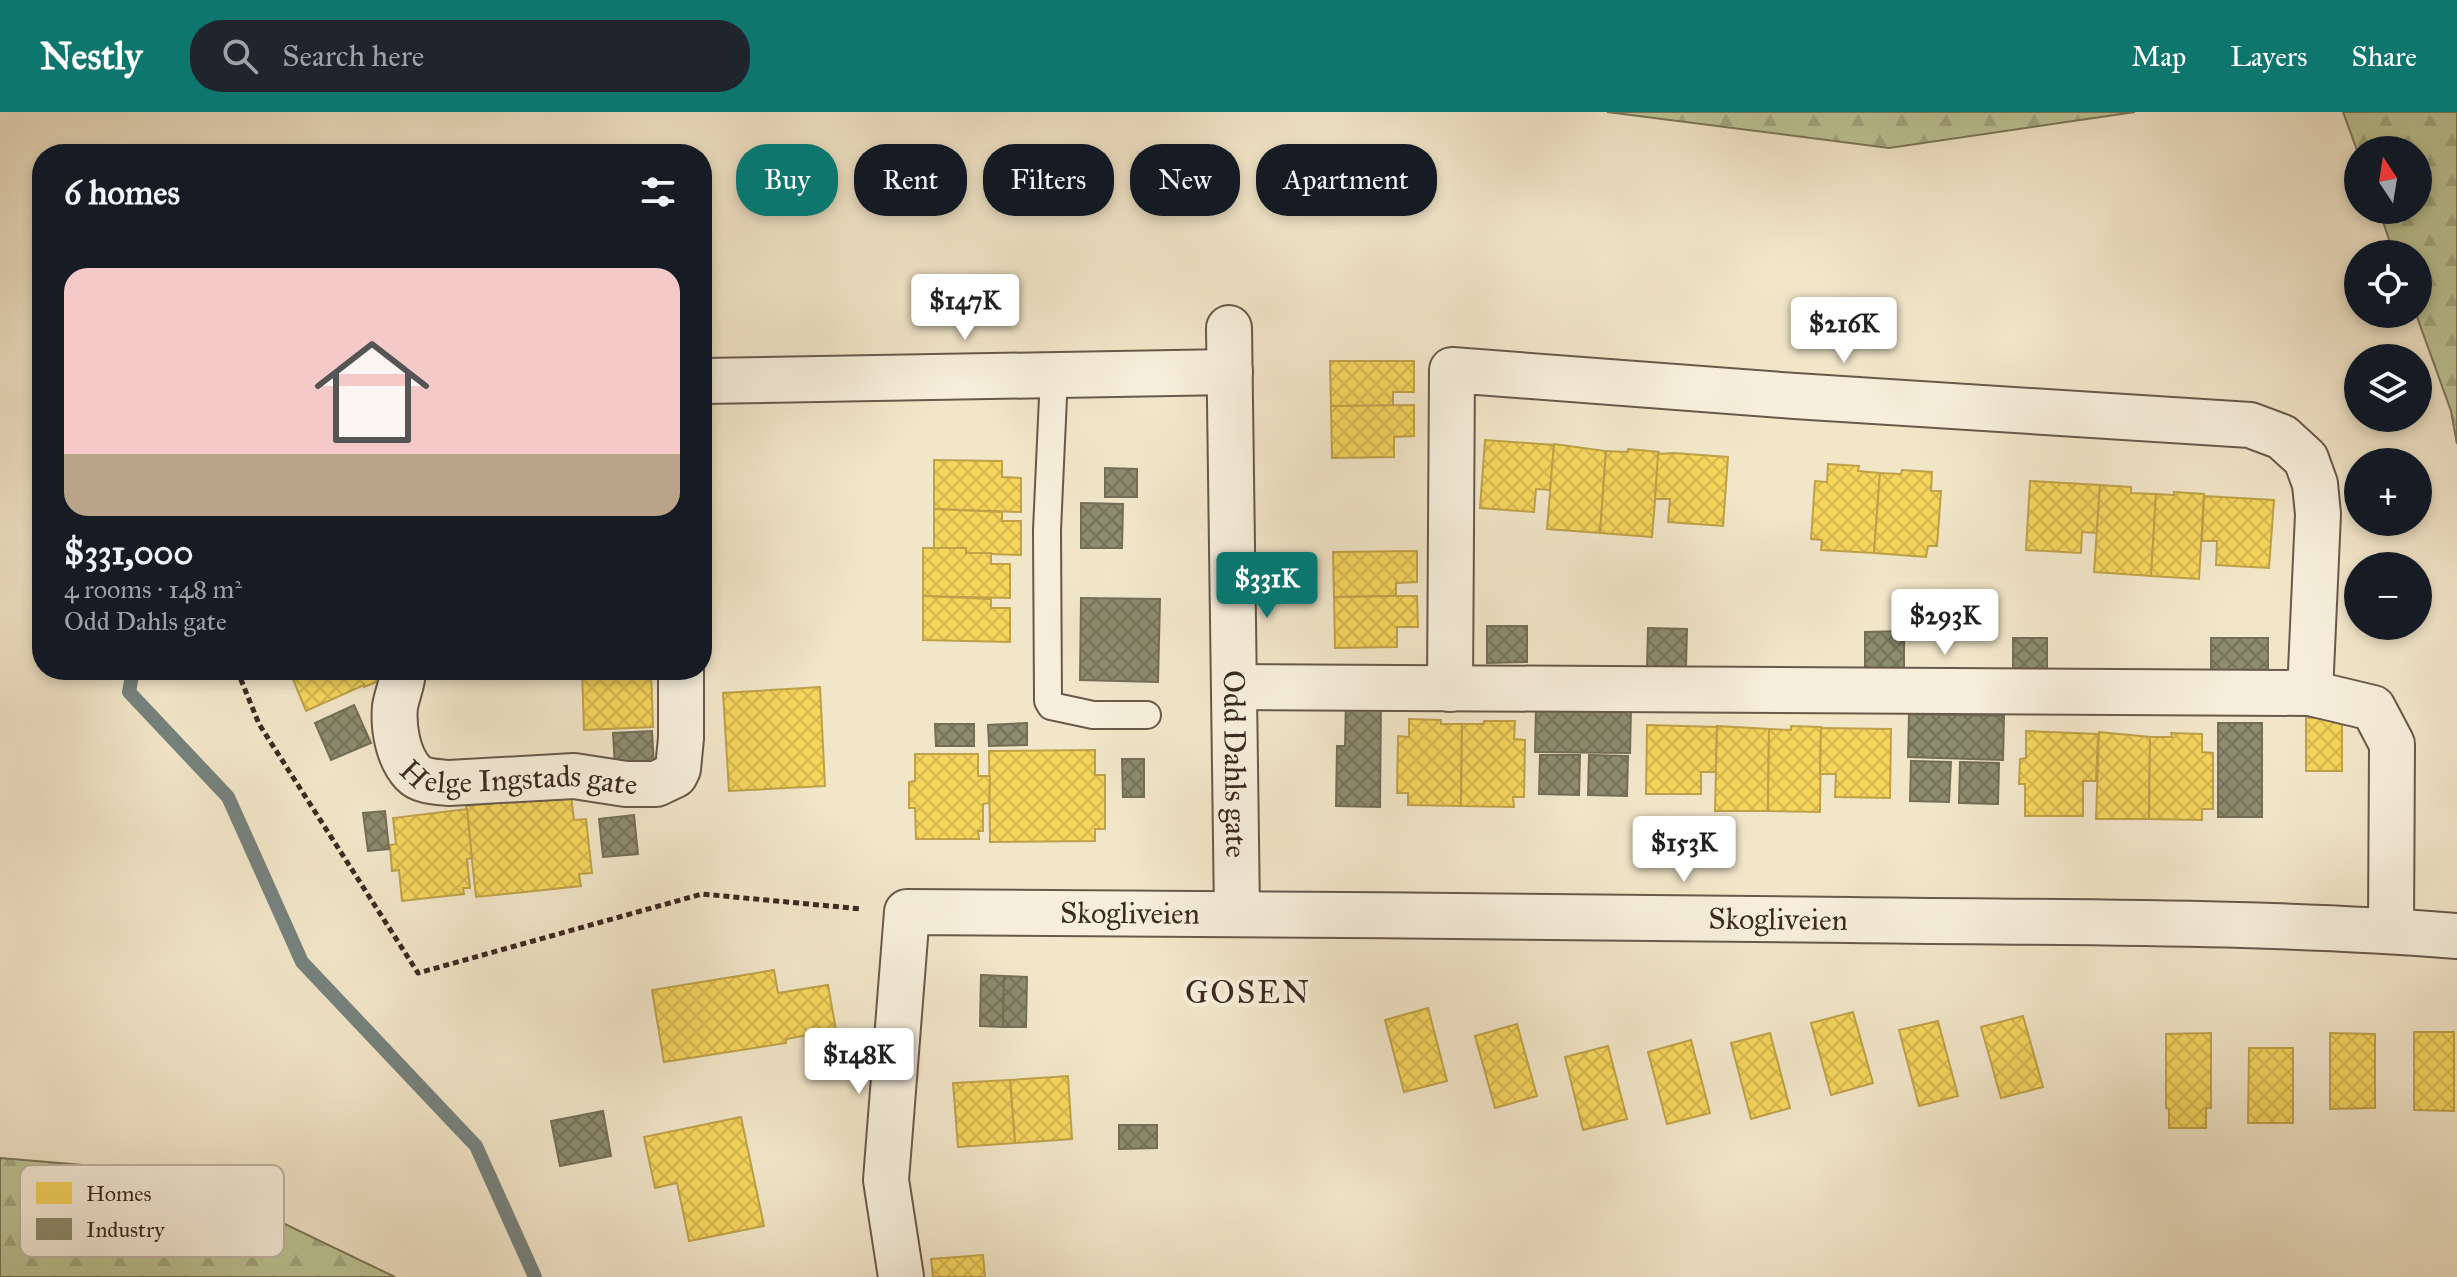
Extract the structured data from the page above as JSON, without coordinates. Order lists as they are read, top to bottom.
{
  "streets": {
    "street": ["Odd Dahls gate", "Helge Ingstads gate", "Skogliveien"]
  },
  "crossings": [
    ["Odd Dahls gate", "Skogliveien"]
  ],
  "districts": ["GOSEN"],
  "legend": ["Homes", "Industry"],
  "north": "top",
  "page": {
    "header": "Nestly",
    "search": "Search here",
    "nav": ["Map", "Layers", "Share"],
    "map_buttons": ["+", "−"],
    "chip": [
      "Buy",
      "Rent",
      "Filters",
      "New",
      "Apartment"
    ],
    "heading": "6 homes",
    "list": [
      {
        "name": "$331,000",
        "note": "4 rooms · 148 m² · Odd Dahls gate"
      }
    ],
    "price": [
      "$147K",
      "$216K",
      "$331K",
      "$293K",
      "$153K",
      "$148K"
    ]
  }
}
